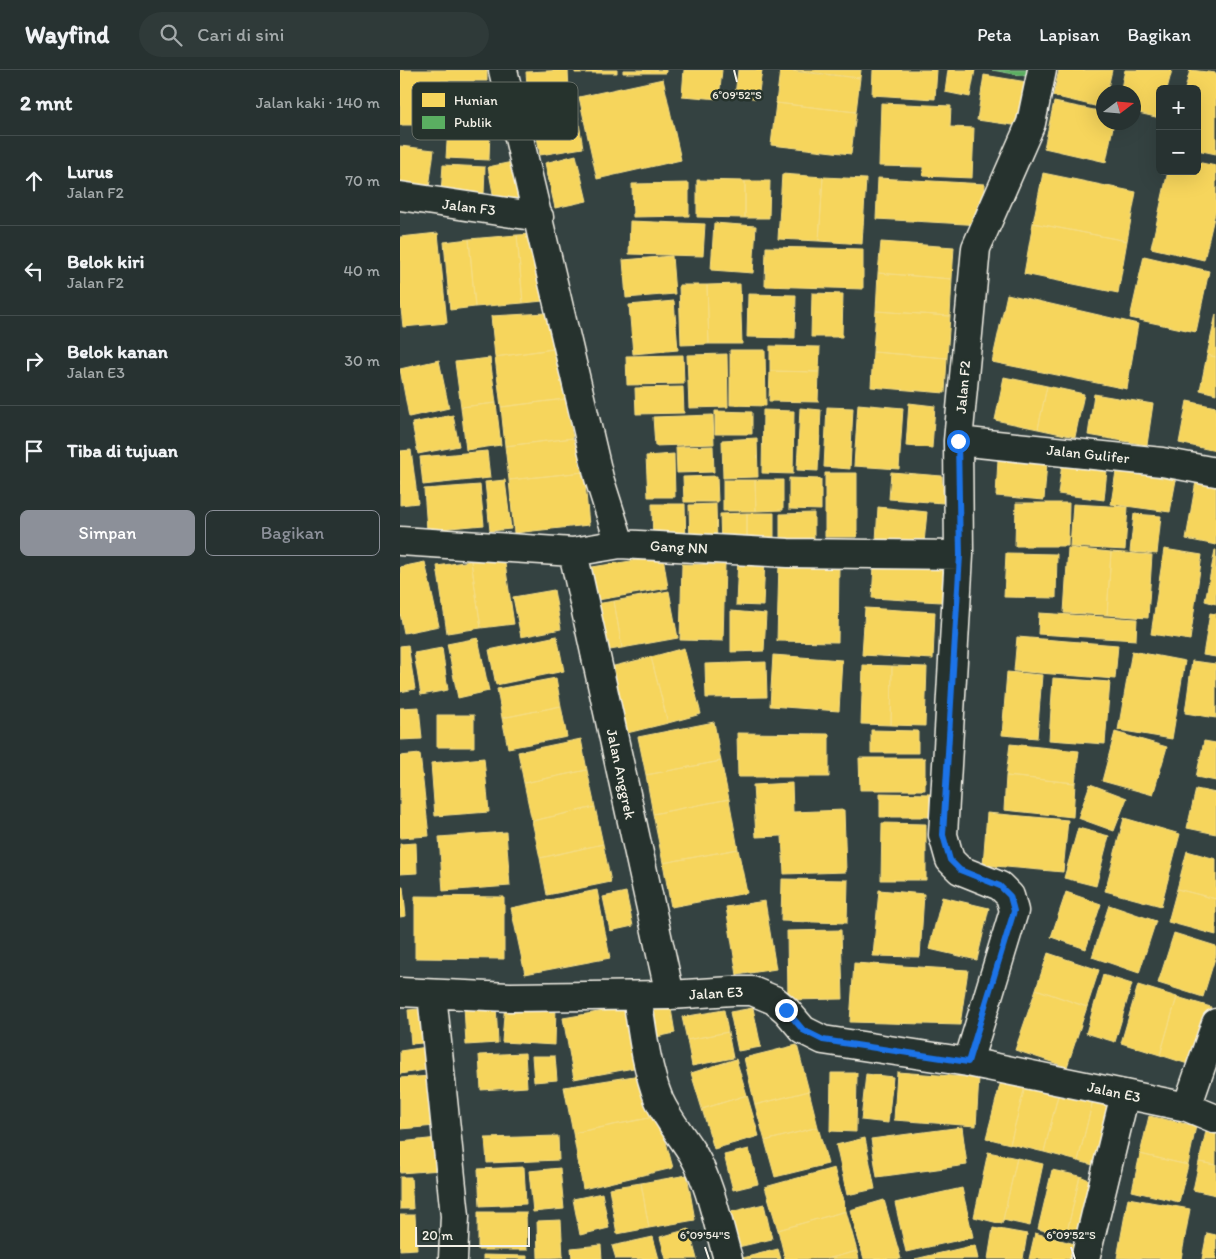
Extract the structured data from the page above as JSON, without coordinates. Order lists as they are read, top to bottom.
{
  "streets": {
    "street": [
      "Jalan F3",
      "Jalan F2",
      "Jalan Gulifer",
      "Gang NN",
      "Jalan Anggrek",
      "Jalan E3"
    ]
  },
  "crossings": [
    ["Jalan F2", "Jalan Gulifer"],
    ["Jalan F2", "Gang NN"],
    ["Jalan F2", "Jalan E3"],
    ["Gang NN", "Jalan Anggrek"],
    ["Jalan Anggrek", "Jalan E3"]
  ],
  "legend": ["Hunian", "Publik"],
  "scale_bar": "20 m",
  "north": "right",
  "page": {
    "header": "Wayfind",
    "search": "Cari di sini",
    "nav": ["Peta", "Lapisan", "Bagikan"],
    "heading": ["2 mnt", "Jalan kaki · 140 m"],
    "map_buttons": ["+", "−"],
    "list": [
      ["Lurus", "Jalan F2", "70 m"],
      ["Belok kiri", "Jalan F2", "40 m"],
      ["Belok kanan", "Jalan E3", "30 m"],
      "Tiba di tujuan"
    ],
    "buttons": ["Simpan", "Bagikan"],
    "scale": "20 m"
  },
  "coordinates": ["6°09'52\"S", "6°09'54\"S"]
}
